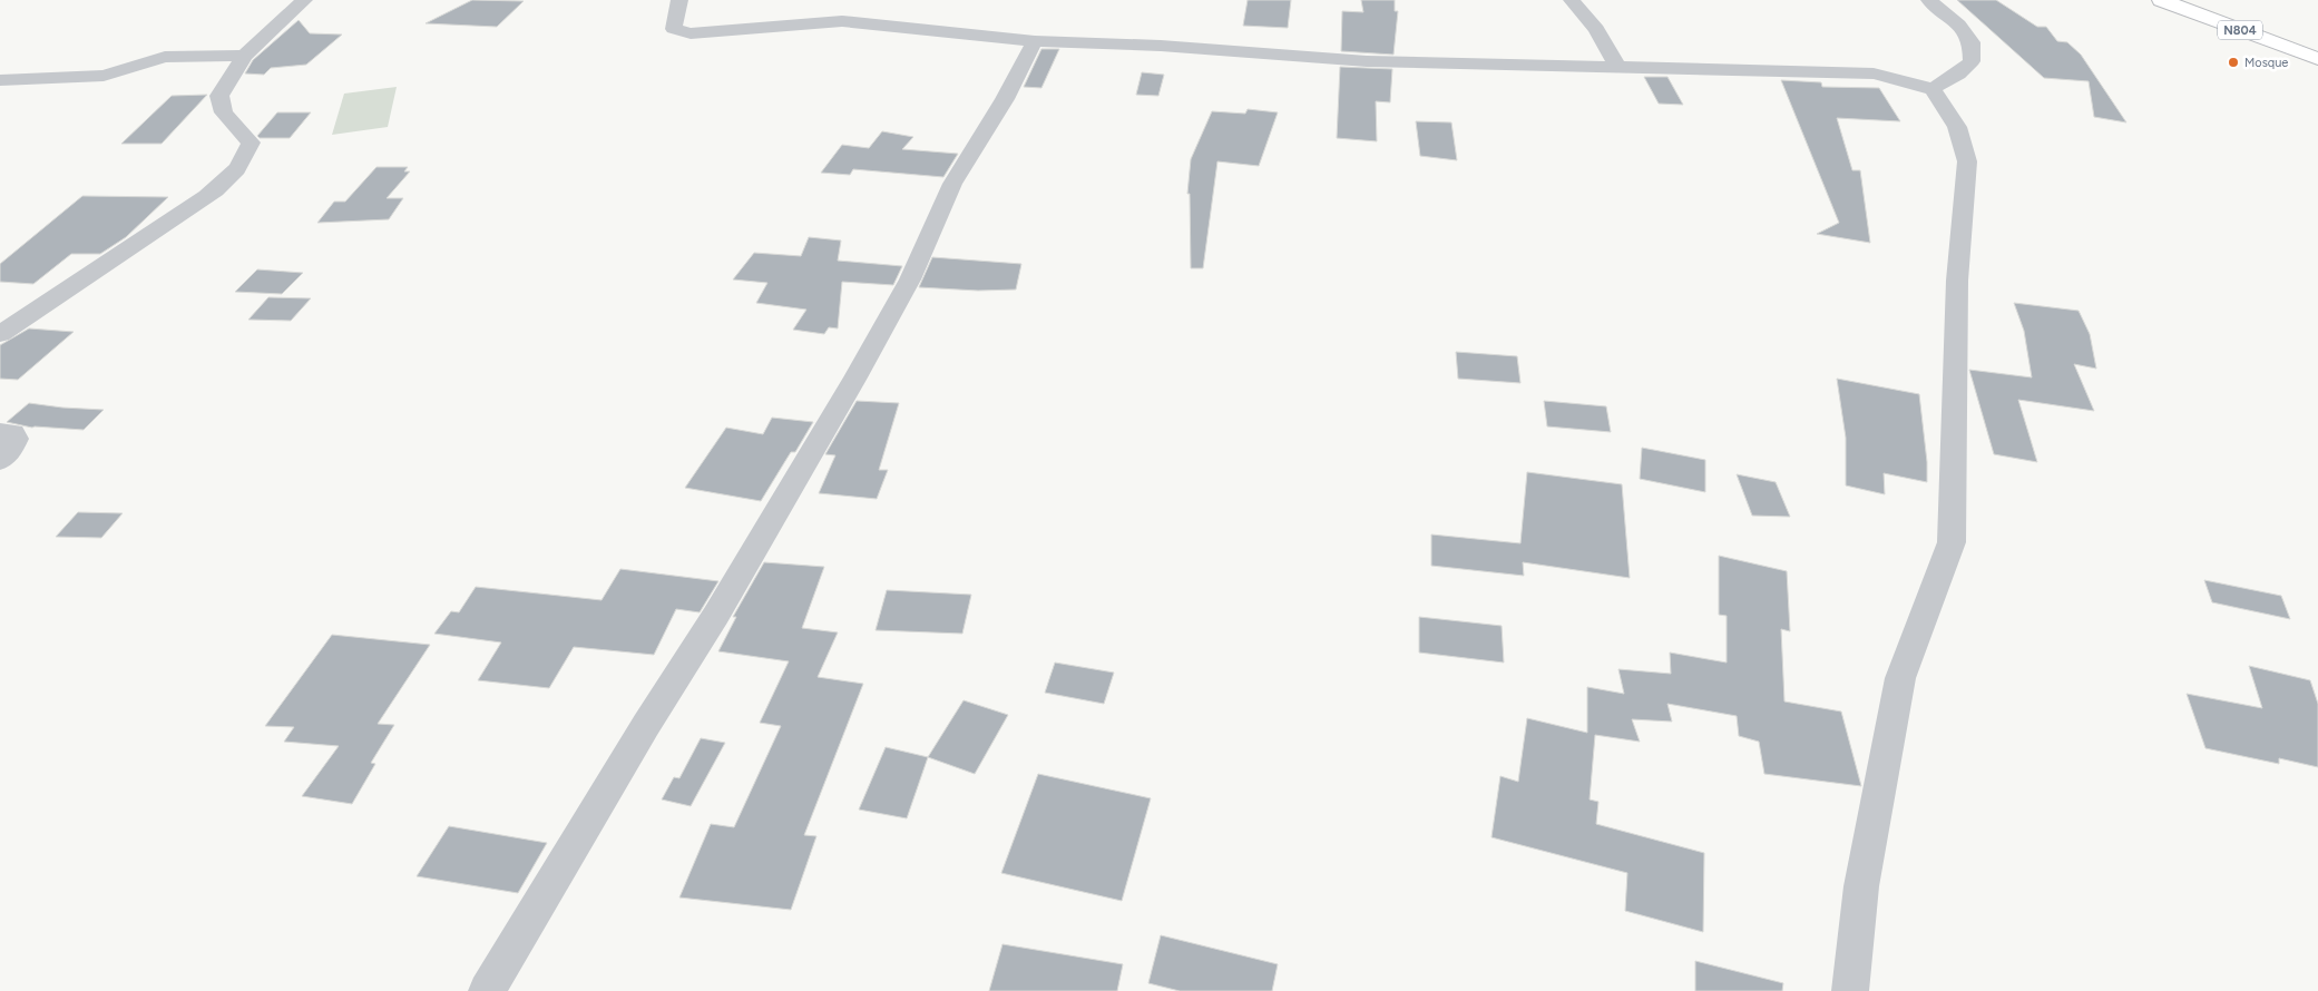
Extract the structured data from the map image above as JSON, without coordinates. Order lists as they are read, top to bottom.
{
  "streets": {
    "highway": ["N804"]
  },
  "places": ["Mosque"]
}
